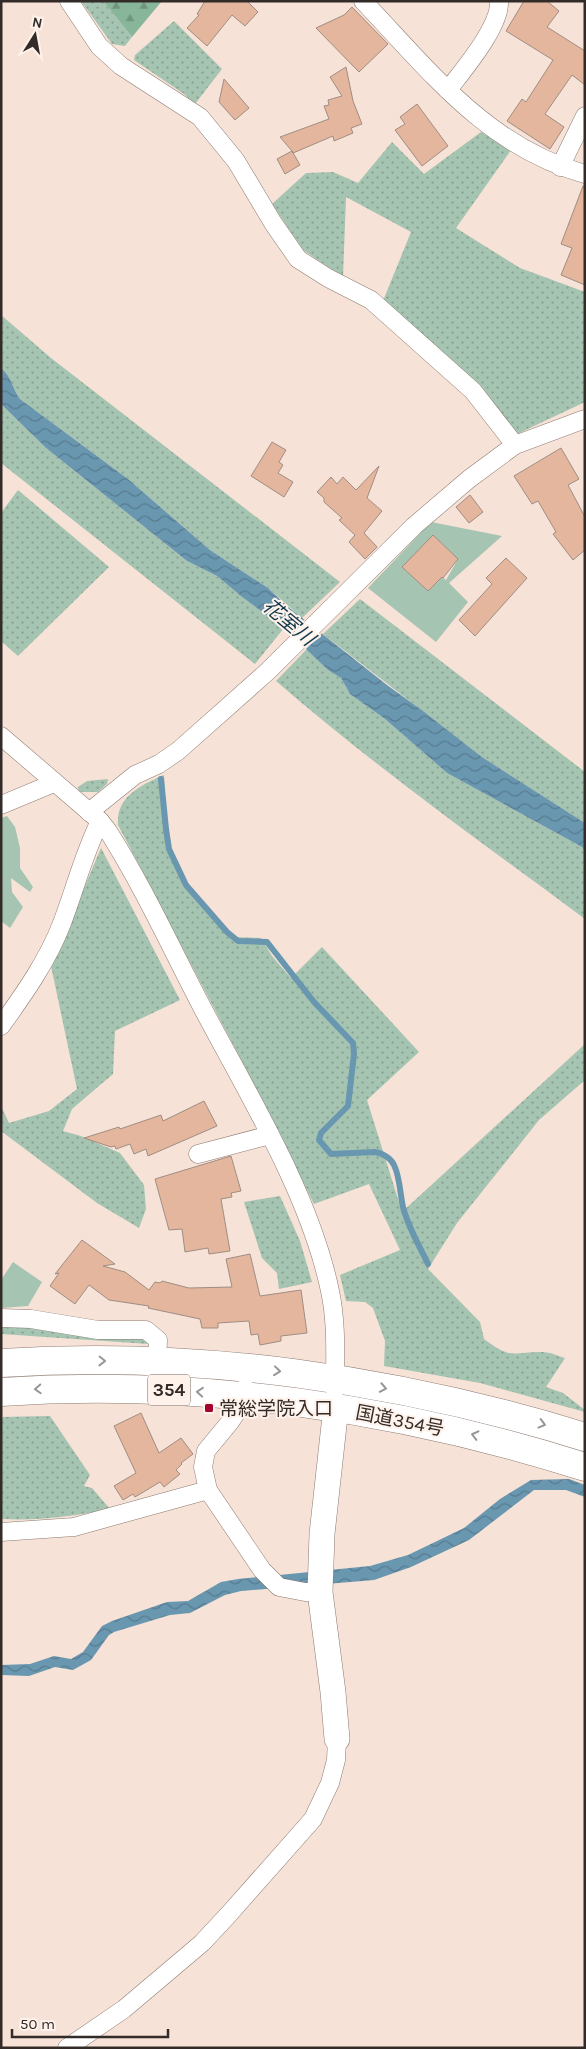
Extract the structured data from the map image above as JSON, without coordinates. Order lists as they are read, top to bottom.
{
  "streets": {
    "highway": ["354", "国道354号"]
  },
  "water": ["花室川"],
  "places": {
    "transit": ["常総学院入口"]
  },
  "scale_bar": "50 m",
  "north": "top"
}
